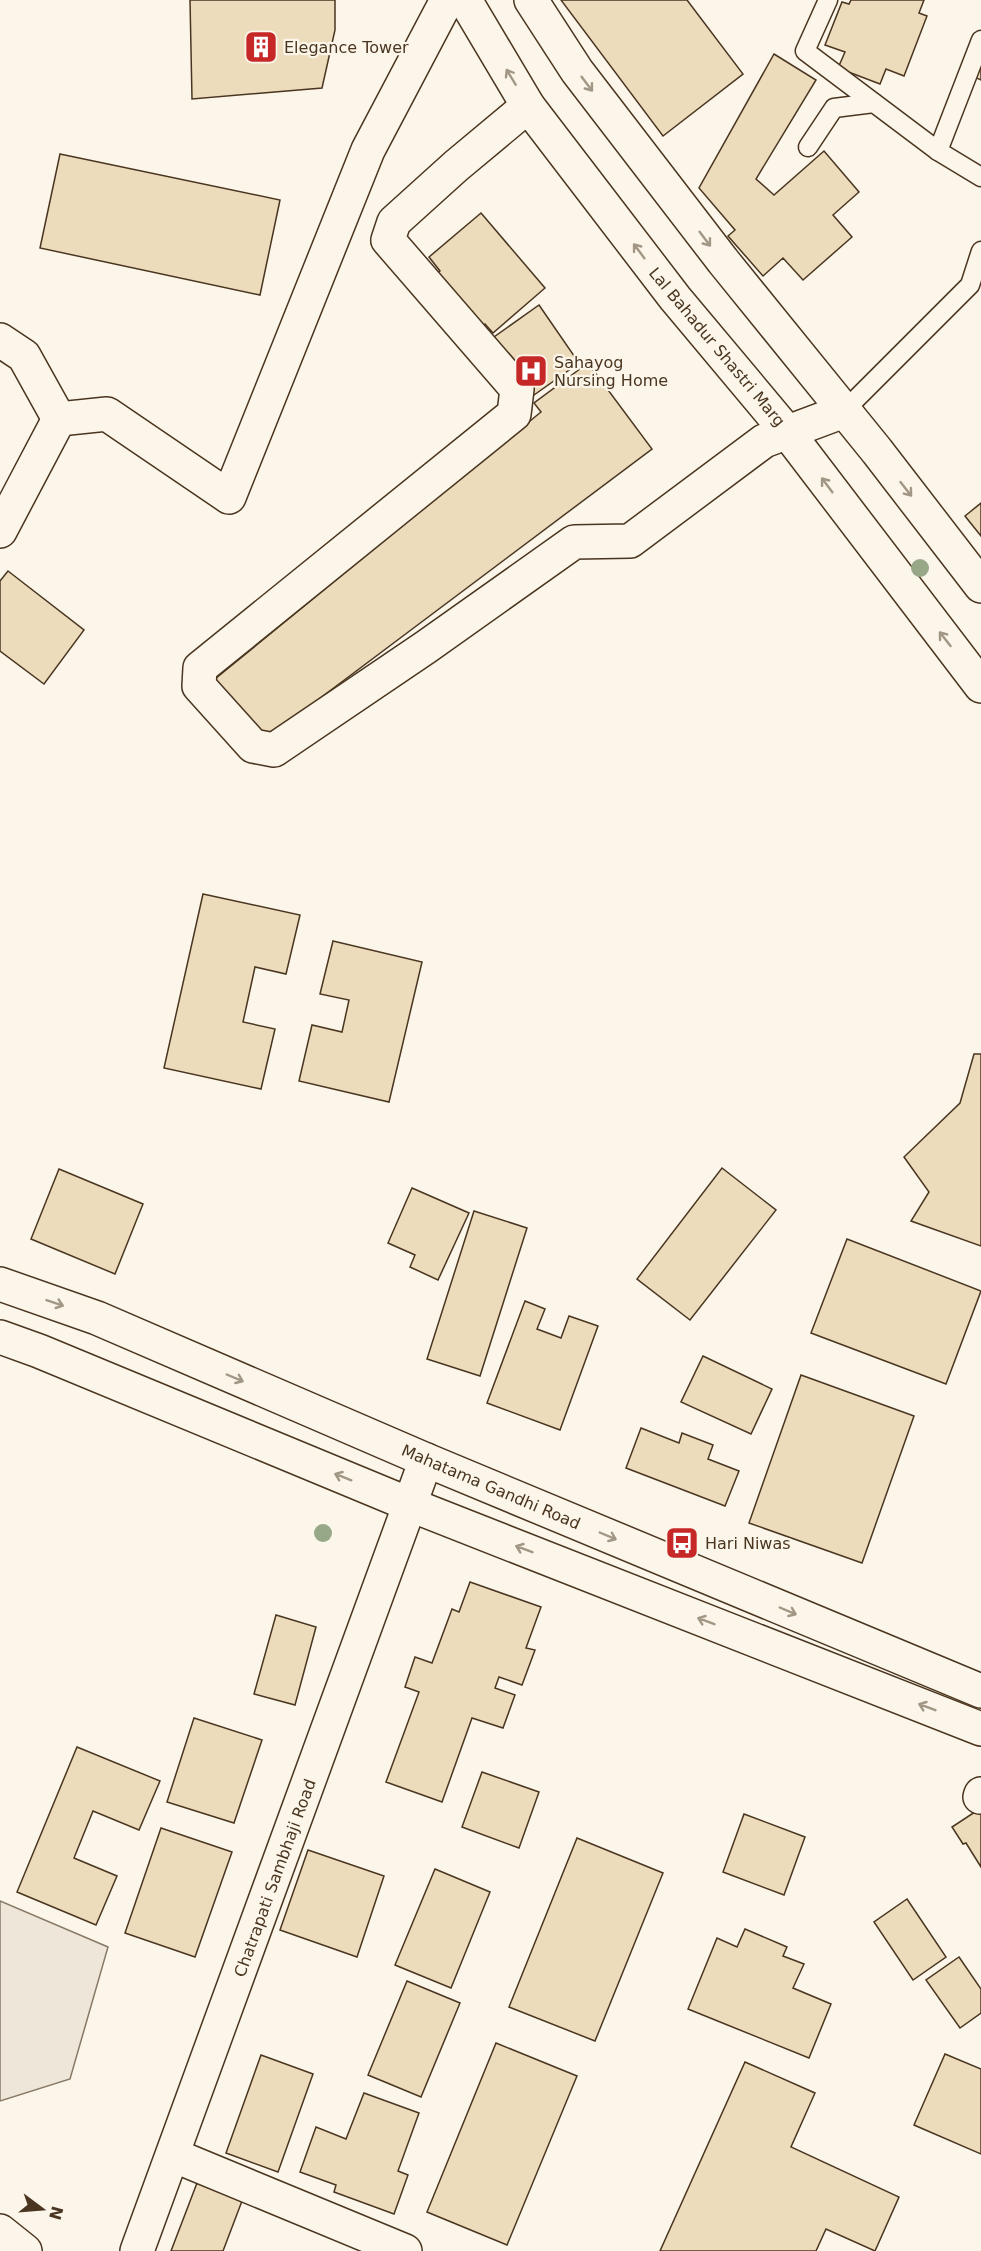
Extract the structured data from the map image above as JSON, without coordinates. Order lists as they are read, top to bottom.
{
  "streets": {
    "street": ["Lal Bahadur Shastri Marg", "Mahatama Gandhi Road", "Chatrapati Sambhaji Road"]
  },
  "crossings": [
    ["Mahatama Gandhi Road", "Chatrapati Sambhaji Road"]
  ],
  "places": {
    "building": ["Elegance Tower"],
    "hospital": ["Sahayog Nursing Home"],
    "bus stop": ["Hari Niwas"]
  },
  "north": "right"
}
